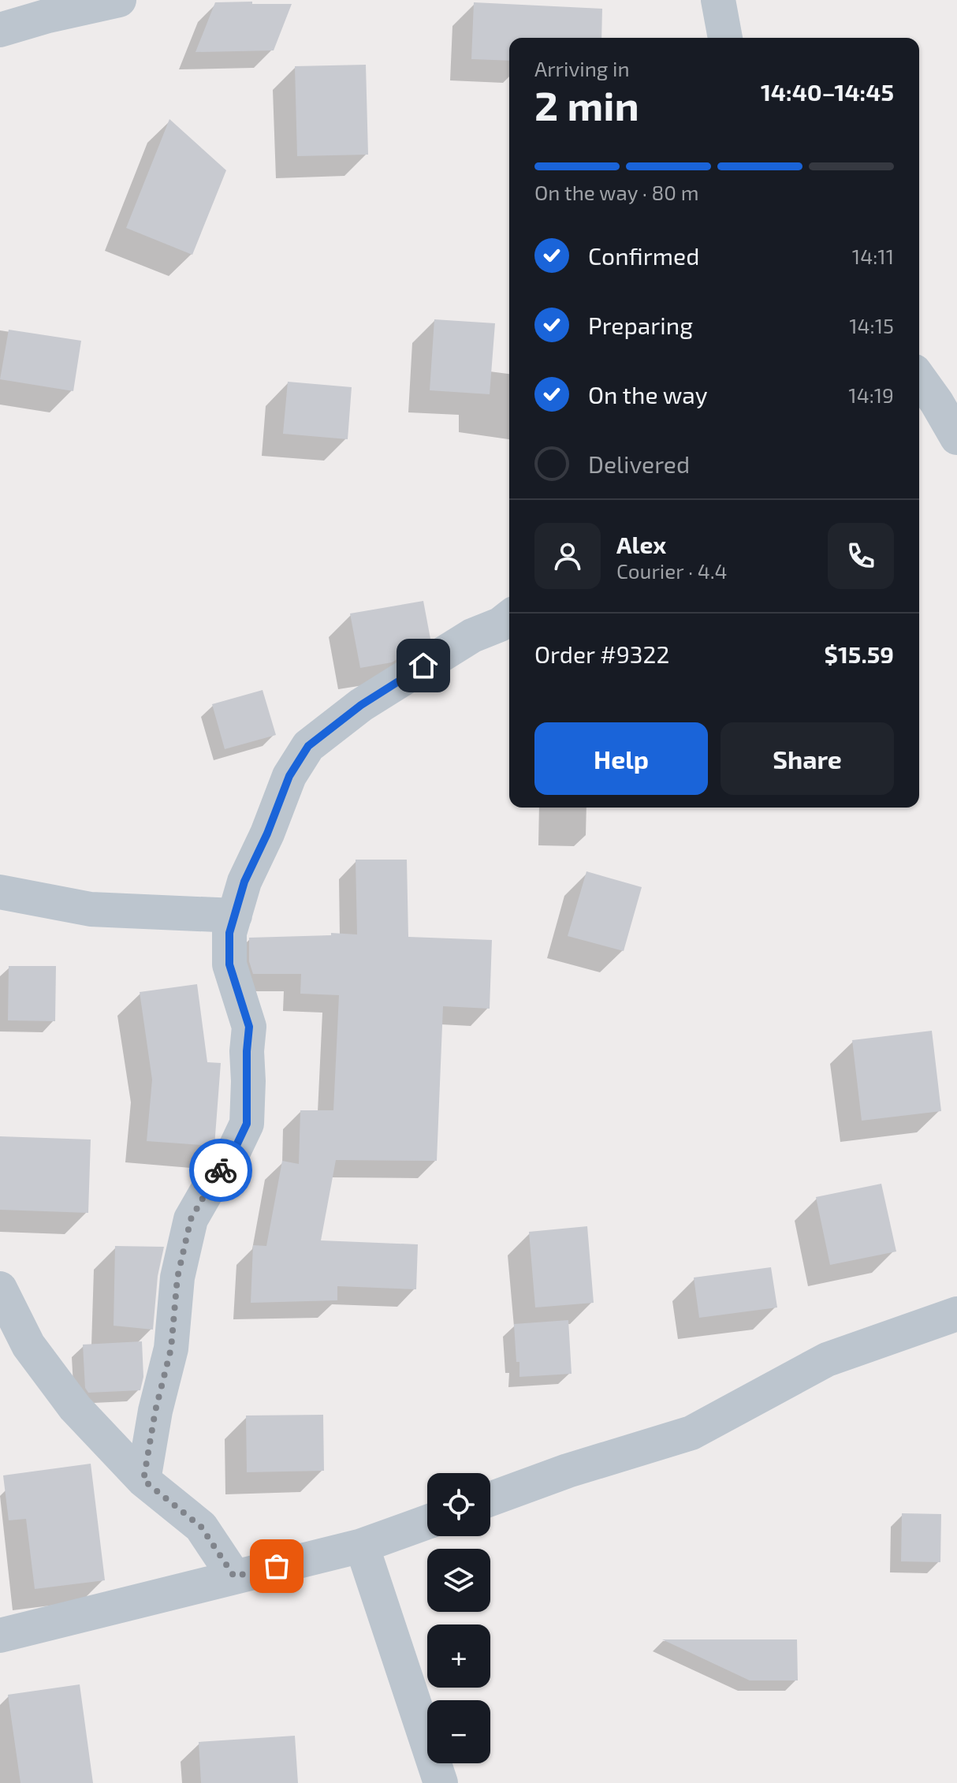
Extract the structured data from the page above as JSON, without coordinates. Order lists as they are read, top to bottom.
{
  "page": {
    "heading": ["2 min", "Arriving in", "14:40–14:45"],
    "panel": [
      "Alex",
      "Courier · 4.4",
      "Order #9322",
      "$15.59"
    ],
    "bar": "On the way · 80 m",
    "list": [
      ["Confirmed", "14:11"],
      ["Preparing", "14:15"],
      ["On the way", "14:19"],
      "Delivered"
    ],
    "buttons": ["Help", "Share"],
    "map_buttons": ["+", "−"]
  }
}
